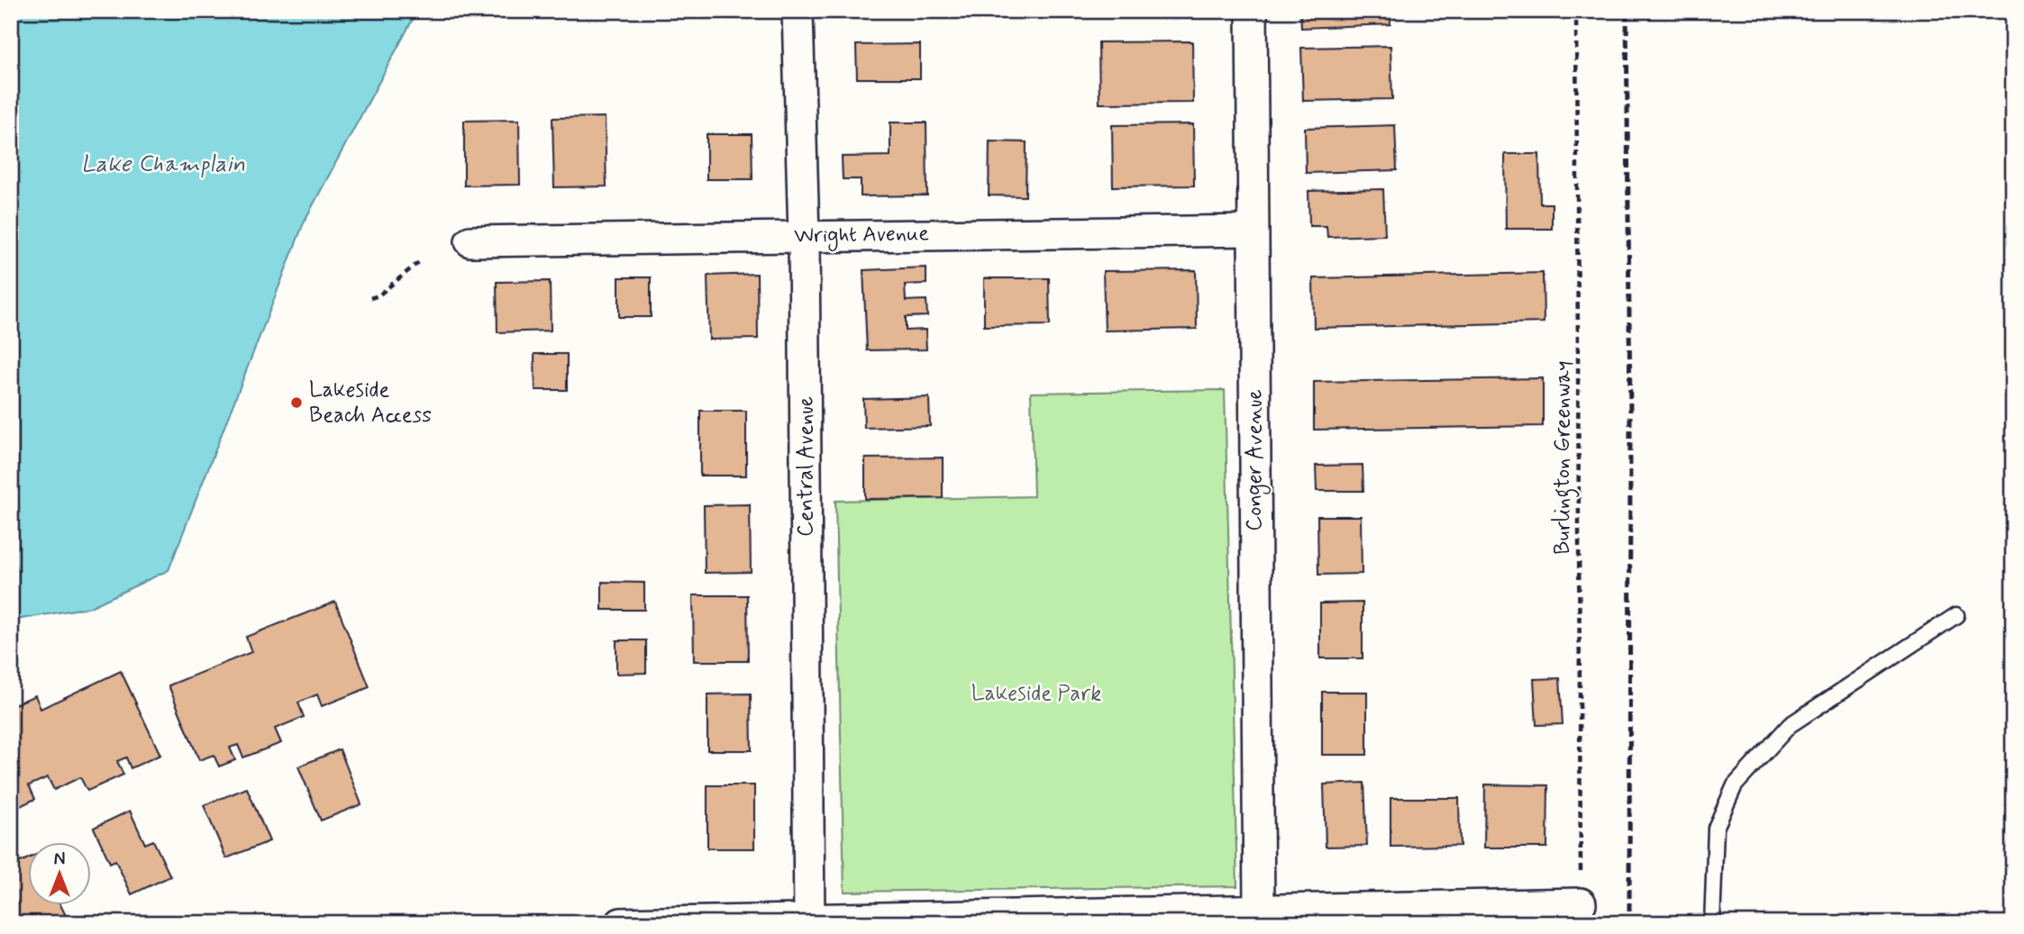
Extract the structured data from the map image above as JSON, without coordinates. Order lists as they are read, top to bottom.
{
  "streets": {
    "street": ["Wright Avenue", "Conger Avenue", "Central Avenue"],
    "path": ["Burlington Greenway"]
  },
  "crossings": [
    ["Wright Avenue", "Conger Avenue"],
    ["Wright Avenue", "Central Avenue"]
  ],
  "water": ["Lake Champlain"],
  "parks": ["Lakeside Park"],
  "places": ["Lakeside Beach Access"],
  "north": "top"
}
